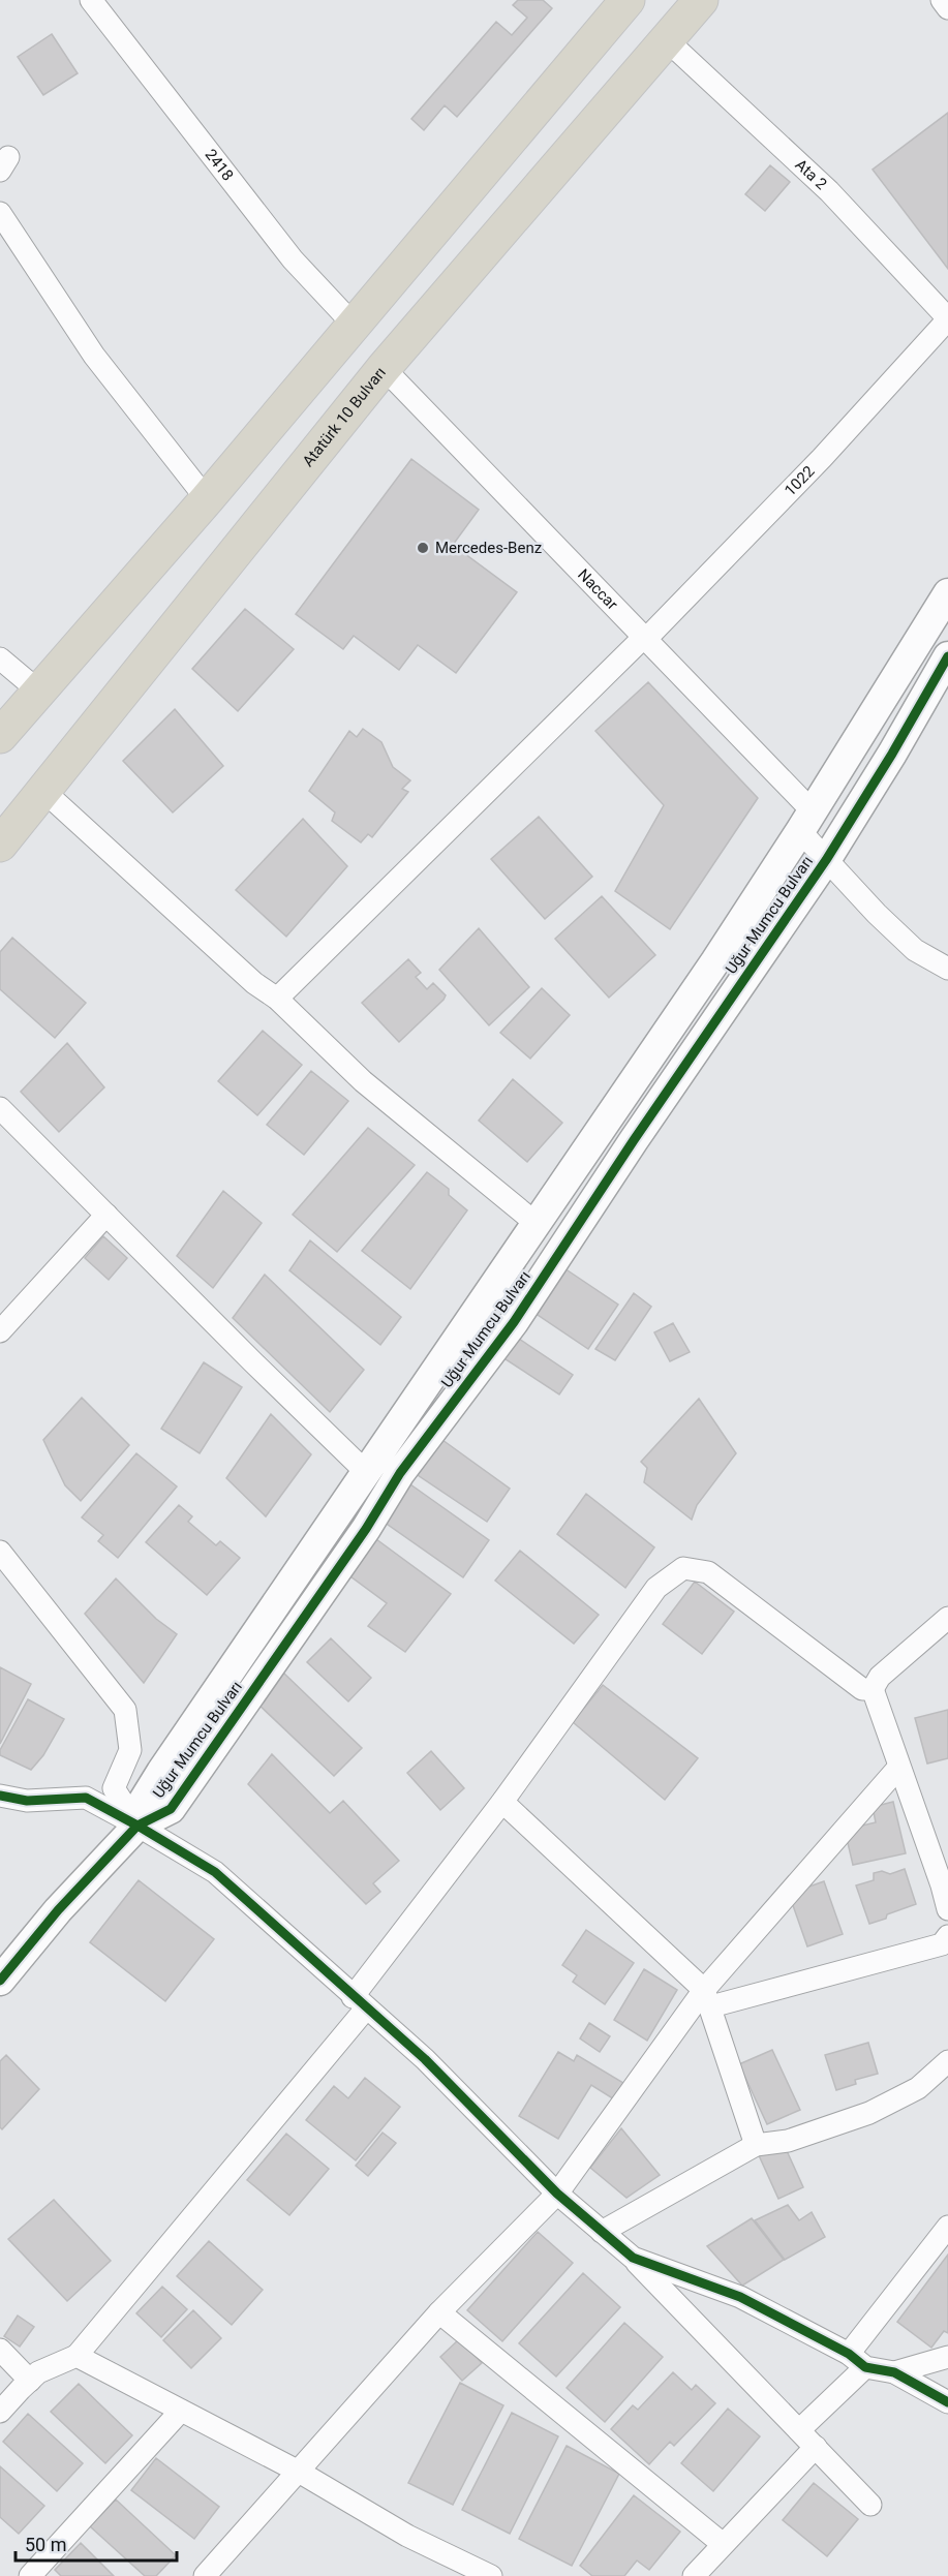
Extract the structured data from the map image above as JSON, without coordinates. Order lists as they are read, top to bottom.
{
  "streets": {
    "highway": ["Atatürk 10 Bulvarı"],
    "street": [
      "2418",
      "Ata 2",
      "1022",
      "Naccar",
      "Uğur Mumcu Bulvarı"
    ]
  },
  "crossings": [
    ["Ata 2", "Atatürk 10 Bulvarı"],
    ["Ata 2", "1022"],
    ["Atatürk 10 Bulvarı", "Naccar"],
    ["1022", "Naccar"],
    ["Naccar", "Uğur Mumcu Bulvarı"]
  ],
  "places": ["Mercedes-Benz"],
  "scale_bar": "50 m"
}
